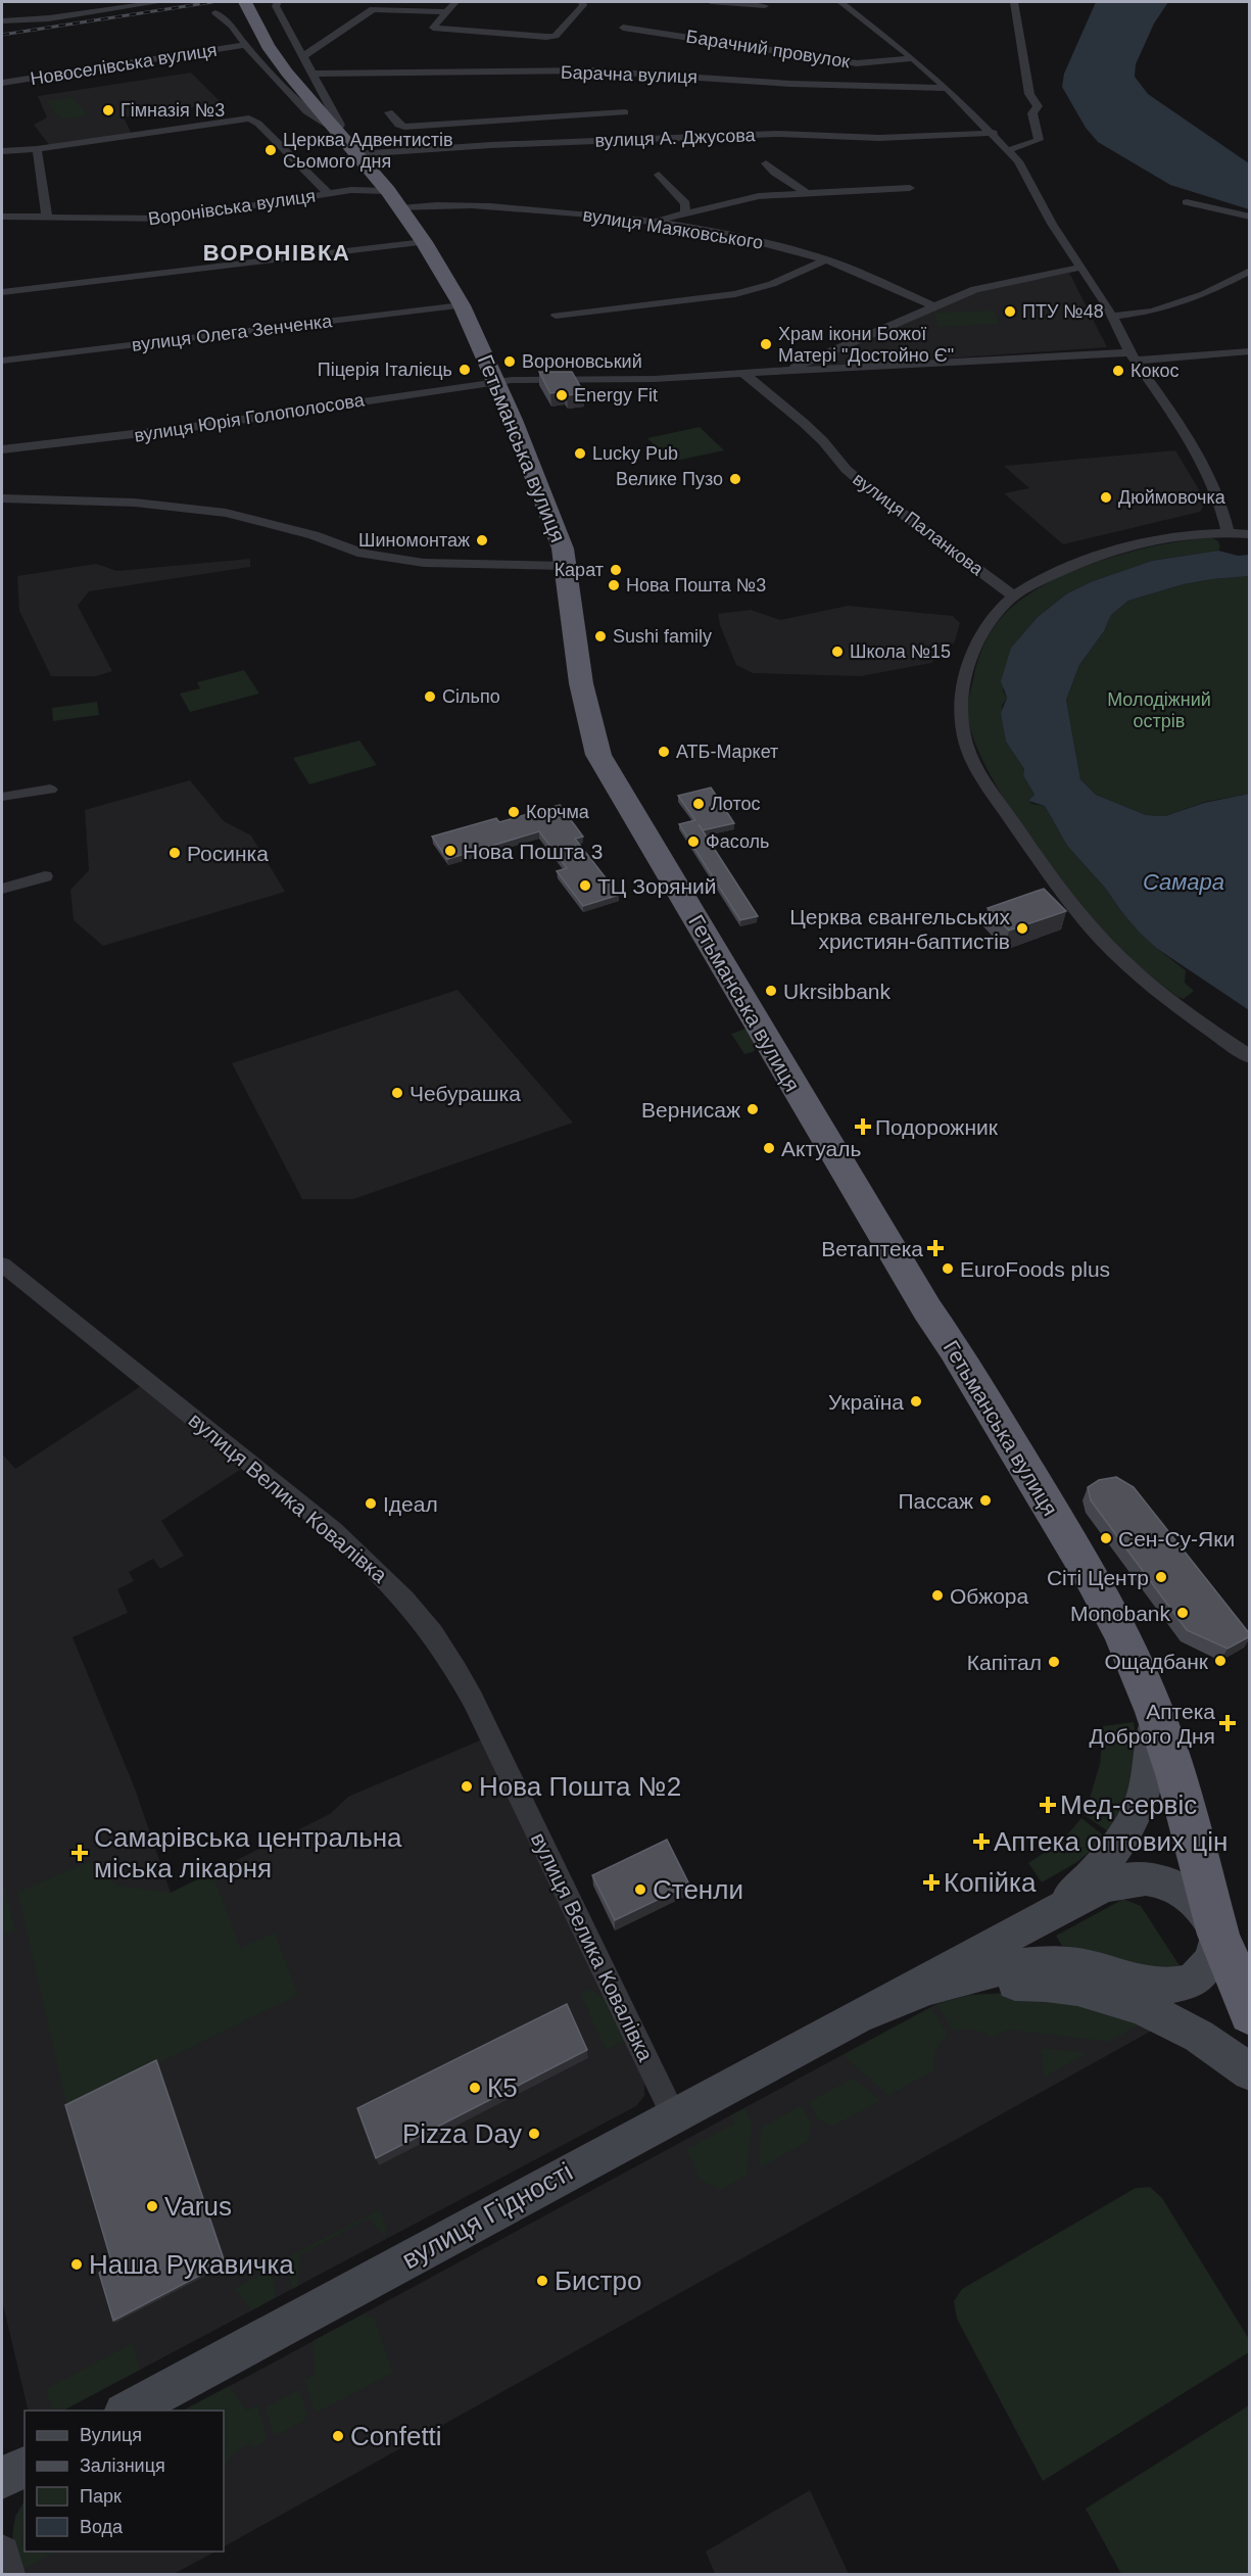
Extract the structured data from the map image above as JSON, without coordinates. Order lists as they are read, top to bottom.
{
  "streets": {
    "highway": ["Гетьманська вулиця"],
    "main road": ["вулиця Гідності"],
    "street": [
      "Барачний провулок",
      "Новоселівська вулиця",
      "Барачна вулиця",
      "вулиця А. Джусова",
      "Воронівська вулиця",
      "вулиця Маяковського",
      "вулиця Олега Зенченка",
      "вулиця Юрія Голополосова",
      "вулиця Паланкова",
      "вулиця Велика Ковалівка"
    ]
  },
  "crossings": [
    ["вулиця А. Джусова", "Гетьманська вулиця"],
    ["Воронівська вулиця", "Гетьманська вулиця"],
    ["вулиця Маяковського", "Гетьманська вулиця"],
    ["вулиця Олега Зенченка", "Гетьманська вулиця"],
    ["вулиця Юрія Голополосова", "Гетьманська вулиця"],
    ["вулиця Юрія Голополосова", "вулиця Паланкова"],
    ["Гетьманська вулиця", "вулиця Гідності"],
    ["вулиця Велика Ковалівка", "вулиця Гідності"]
  ],
  "districts": ["ВОРОНІВКА"],
  "water": ["Самара"],
  "parks": ["Молодіжний острів"],
  "places": {
    "other": [
      "Гімназія №3",
      "Церква Адвентистів Сьомого дня",
      "ПТУ №48",
      "Храм ікони Божої Матері \"Достойно Є\"",
      "Вороновський",
      "Піцерія Італієць",
      "Кокос",
      "Energy Fit",
      "Lucky Pub",
      "Велике Пузо",
      "Дюймовочка",
      "Шиномонтаж",
      "Карат",
      "Нова Пошта №3",
      "Sushi family",
      "Школа №15",
      "Сільпо",
      "АТБ-Маркет",
      "Лотос",
      "Корчма",
      "Фасоль",
      "Нова Пошта 3",
      "Росинка",
      "ТЦ Зоряний",
      "Церква євангельських християн-баптистів",
      "Ukrsibbank",
      "Чебурашка",
      "Вернисаж",
      "Актуаль",
      "EuroFoods plus",
      "Україна",
      "Пассаж",
      "Ідеал",
      "Сен-Су-Яки",
      "Сіті Центр",
      "Обжора",
      "Monobank",
      "Ощадбанк",
      "Капітал",
      "Нова Пошта №2",
      "Стенли",
      "К5",
      "Pizza Day",
      "Varus",
      "Наша Рукавичка",
      "Бистро",
      "Confetti"
    ],
    "health": [
      "Подорожник",
      "Ветаптека",
      "Аптека Доброго Дня",
      "Мед-сервіс",
      "Аптека оптових цін",
      "Самарівська центральна міська лікарня",
      "Копійка"
    ]
  },
  "legend": [
    "Вулиця",
    "Залізниця",
    "Парк",
    "Вода"
  ]
}
